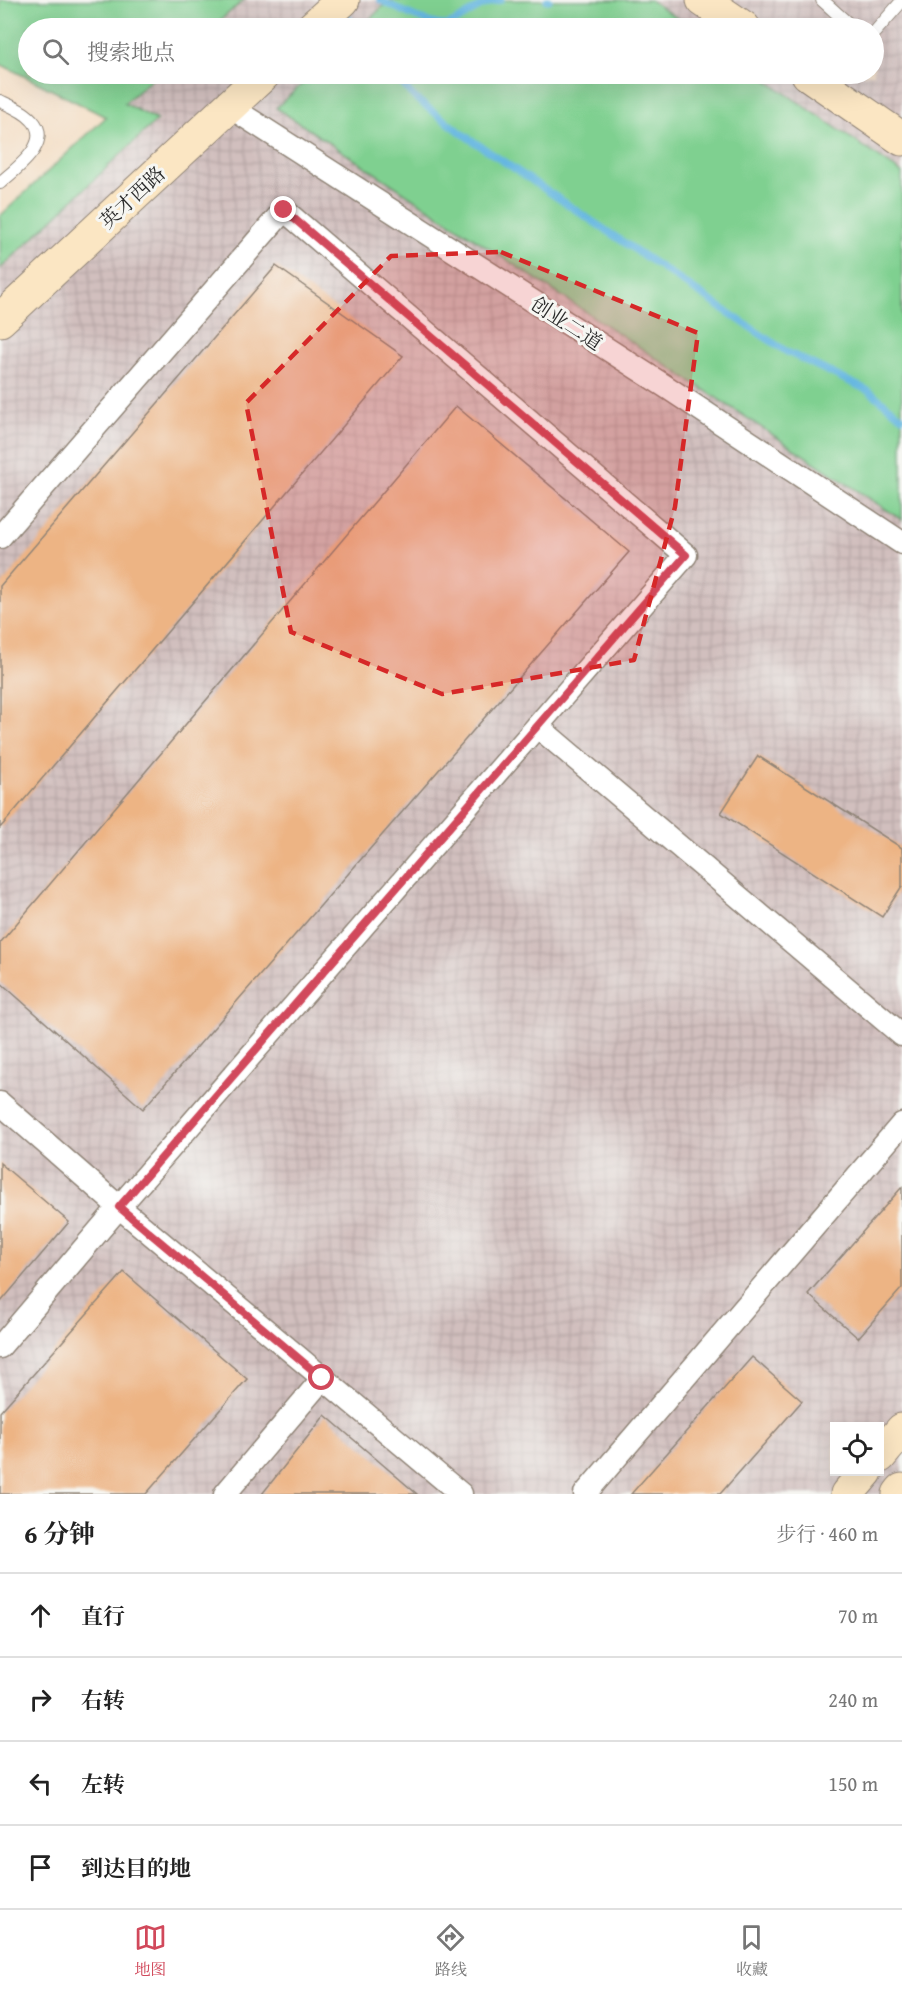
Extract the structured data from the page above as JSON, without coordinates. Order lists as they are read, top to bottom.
{
  "streets": {
    "street": ["英才西路", "创业二道"]
  },
  "crossings": [
    ["英才西路", "创业二道"]
  ],
  "page": {
    "search": "搜索地点",
    "heading": ["6 分钟", "步行 · 460 m"],
    "list": [
      ["直行", "70 m"],
      ["右转", "240 m"],
      ["左转", "150 m"],
      "到达目的地"
    ],
    "nav": ["地图", "路线", "收藏"]
  }
}
